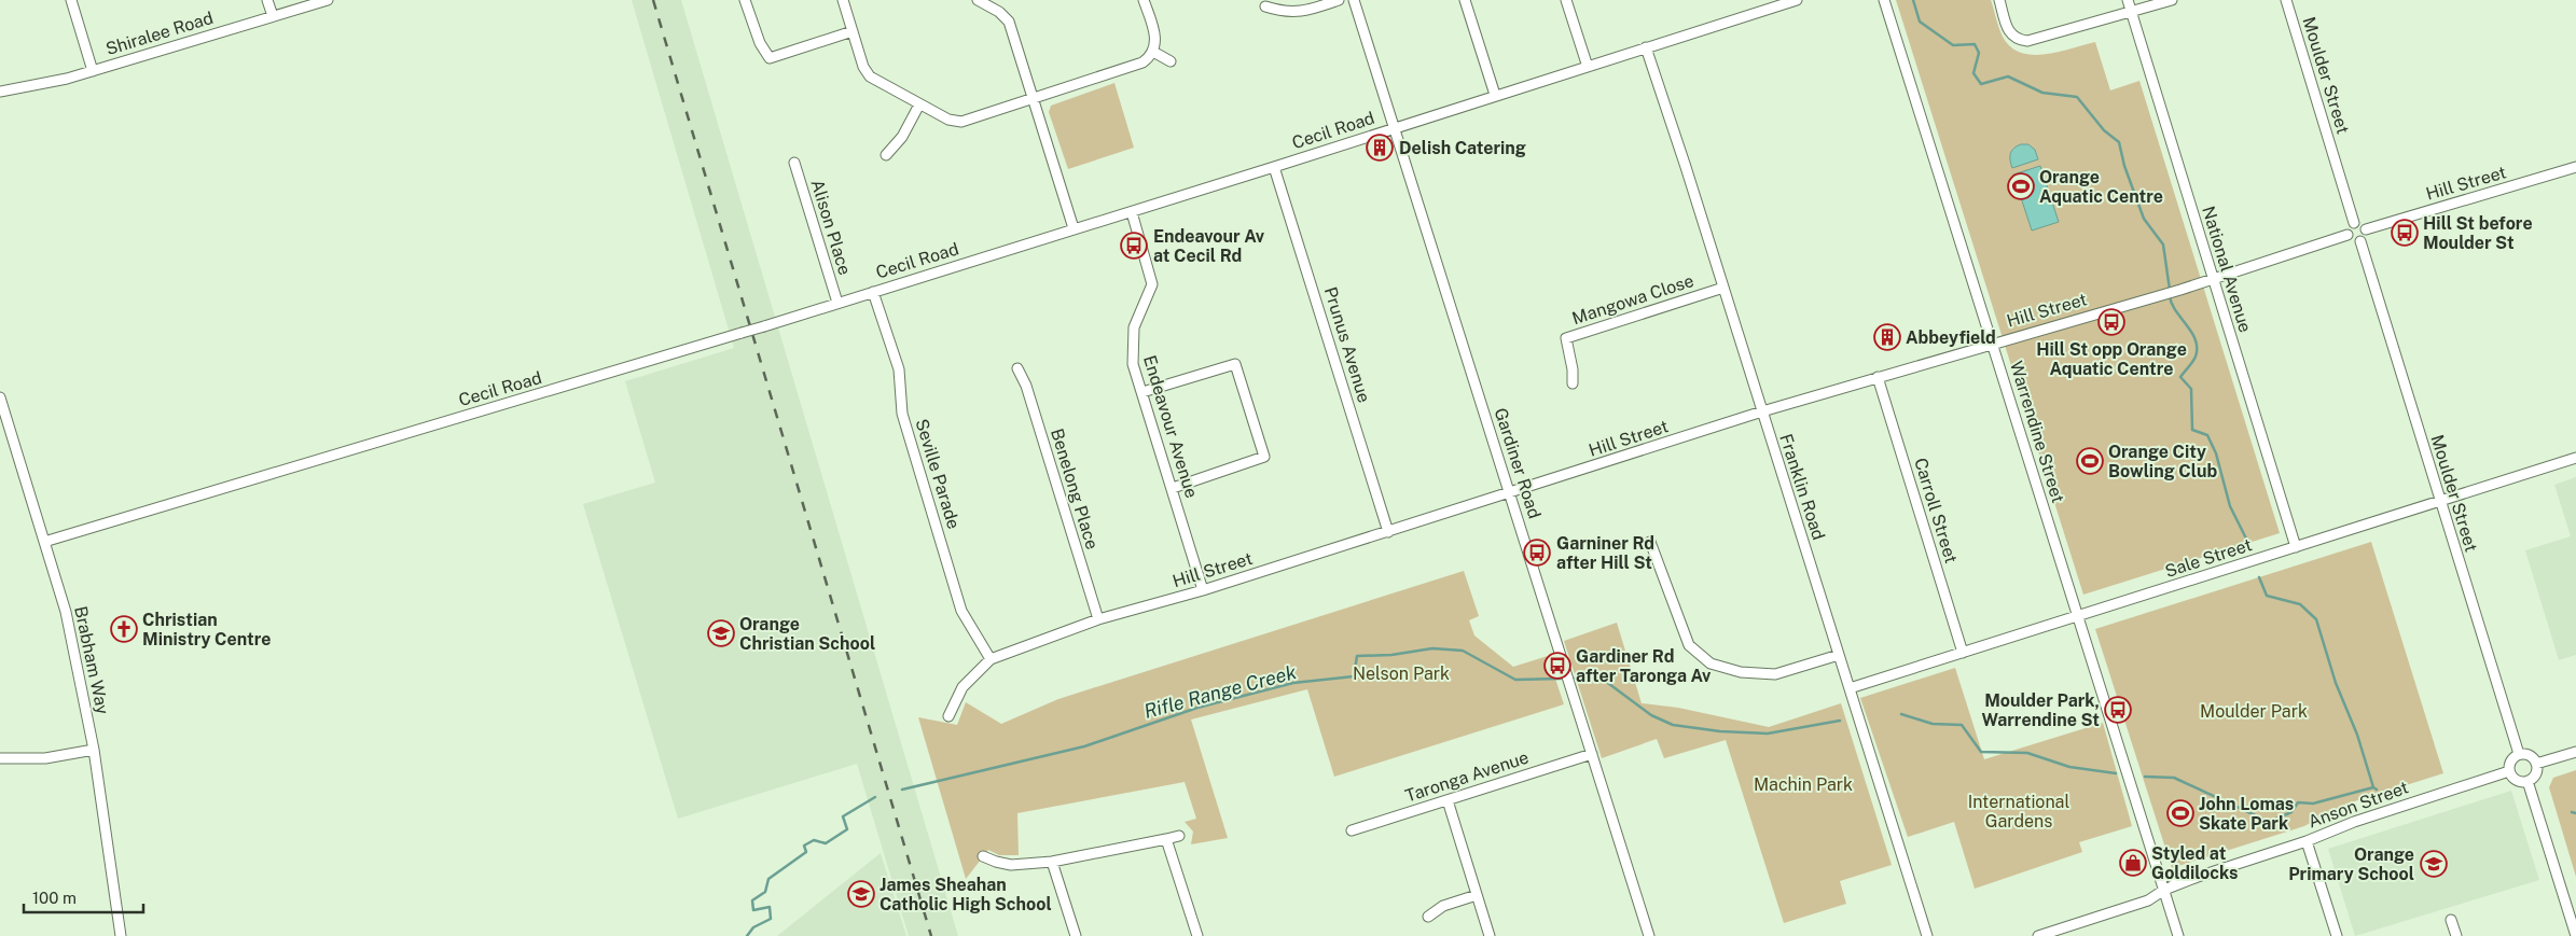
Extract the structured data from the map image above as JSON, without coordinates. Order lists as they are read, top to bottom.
{
  "streets": {
    "street": [
      "Shiralee Road",
      "Moulder Street",
      "Cecil Road",
      "Hill Street",
      "Alison Place",
      "National Avenue",
      "Mangowa Close",
      "Prunus Avenue",
      "Endeavour Avenue",
      "Warrendine Street",
      "Gardiner Road",
      "Seville Parade",
      "Franklin Road",
      "Benelong Place",
      "Carroll Street",
      "Sale Street",
      "Brabham Way",
      "Taronga Avenue",
      "Anson Street"
    ]
  },
  "crossings": [
    ["Moulder Street", "Hill Street"],
    ["Moulder Street", "Sale Street"],
    ["Moulder Street", "Anson Street"],
    ["Cecil Road", "Alison Place"],
    ["Cecil Road", "Prunus Avenue"],
    ["Cecil Road", "Endeavour Avenue"],
    ["Cecil Road", "Gardiner Road"],
    ["Cecil Road", "Seville Parade"],
    ["Cecil Road", "Franklin Road"],
    ["Cecil Road", "Brabham Way"],
    ["Hill Street", "National Avenue"],
    ["Hill Street", "Prunus Avenue"],
    ["Hill Street", "Endeavour Avenue"],
    ["Hill Street", "Warrendine Street"],
    ["Hill Street", "Gardiner Road"],
    ["Hill Street", "Seville Parade"],
    ["Hill Street", "Franklin Road"],
    ["Hill Street", "Benelong Place"],
    ["Hill Street", "Carroll Street"],
    ["National Avenue", "Sale Street"],
    ["Mangowa Close", "Franklin Road"],
    ["Warrendine Street", "Sale Street"],
    ["Warrendine Street", "Anson Street"],
    ["Gardiner Road", "Taronga Avenue"],
    ["Franklin Road", "Sale Street"],
    ["Carroll Street", "Sale Street"]
  ],
  "water": ["Rifle Range Creek"],
  "parks": [
    "Nelson Park",
    "Moulder Park",
    "Machin Park",
    "International Gardens"
  ],
  "places": {
    "building": ["Delish Catering", "Abbeyfield"],
    "sports": ["Orange Aquatic Centre", "Orange City Bowling Club", "John Lomas Skate Park"],
    "bus stop": [
      "Hill St before Moulder St",
      "Endeavour Av at Cecil Rd",
      "Hill St opp Orange Aquatic Centre",
      "Garniner Rd after Hill St",
      "Gardiner Rd after Taronga Av",
      "Moulder Park, Warrendine St"
    ],
    "church": ["Christian Ministry Centre"],
    "school or university": ["Orange Christian School", "Orange Primary School", "James Sheahan Catholic High School"],
    "shop": ["Styled at Goldilocks"]
  },
  "scale_bar": "100 m"
}
